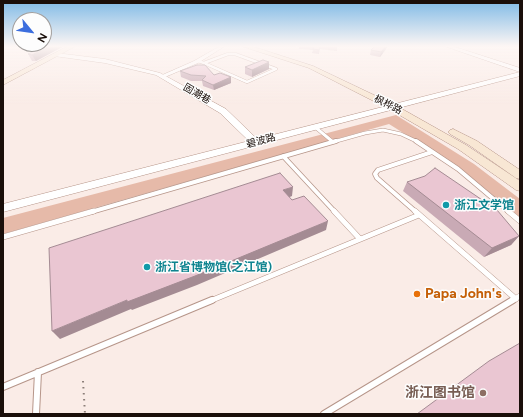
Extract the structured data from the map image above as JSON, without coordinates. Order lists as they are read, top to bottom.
{
  "streets": {
    "main road": ["枫桦路"],
    "street": ["固潮巷", "碧波路"]
  },
  "crossings": [
    ["固潮巷", "碧波路"],
    ["枫桦路", "碧波路"]
  ],
  "places": [
    "浙江文学馆",
    "浙江省博物馆(之江馆)",
    "Papa John's",
    "浙江图书馆"
  ],
  "north": "bottom right"
}
